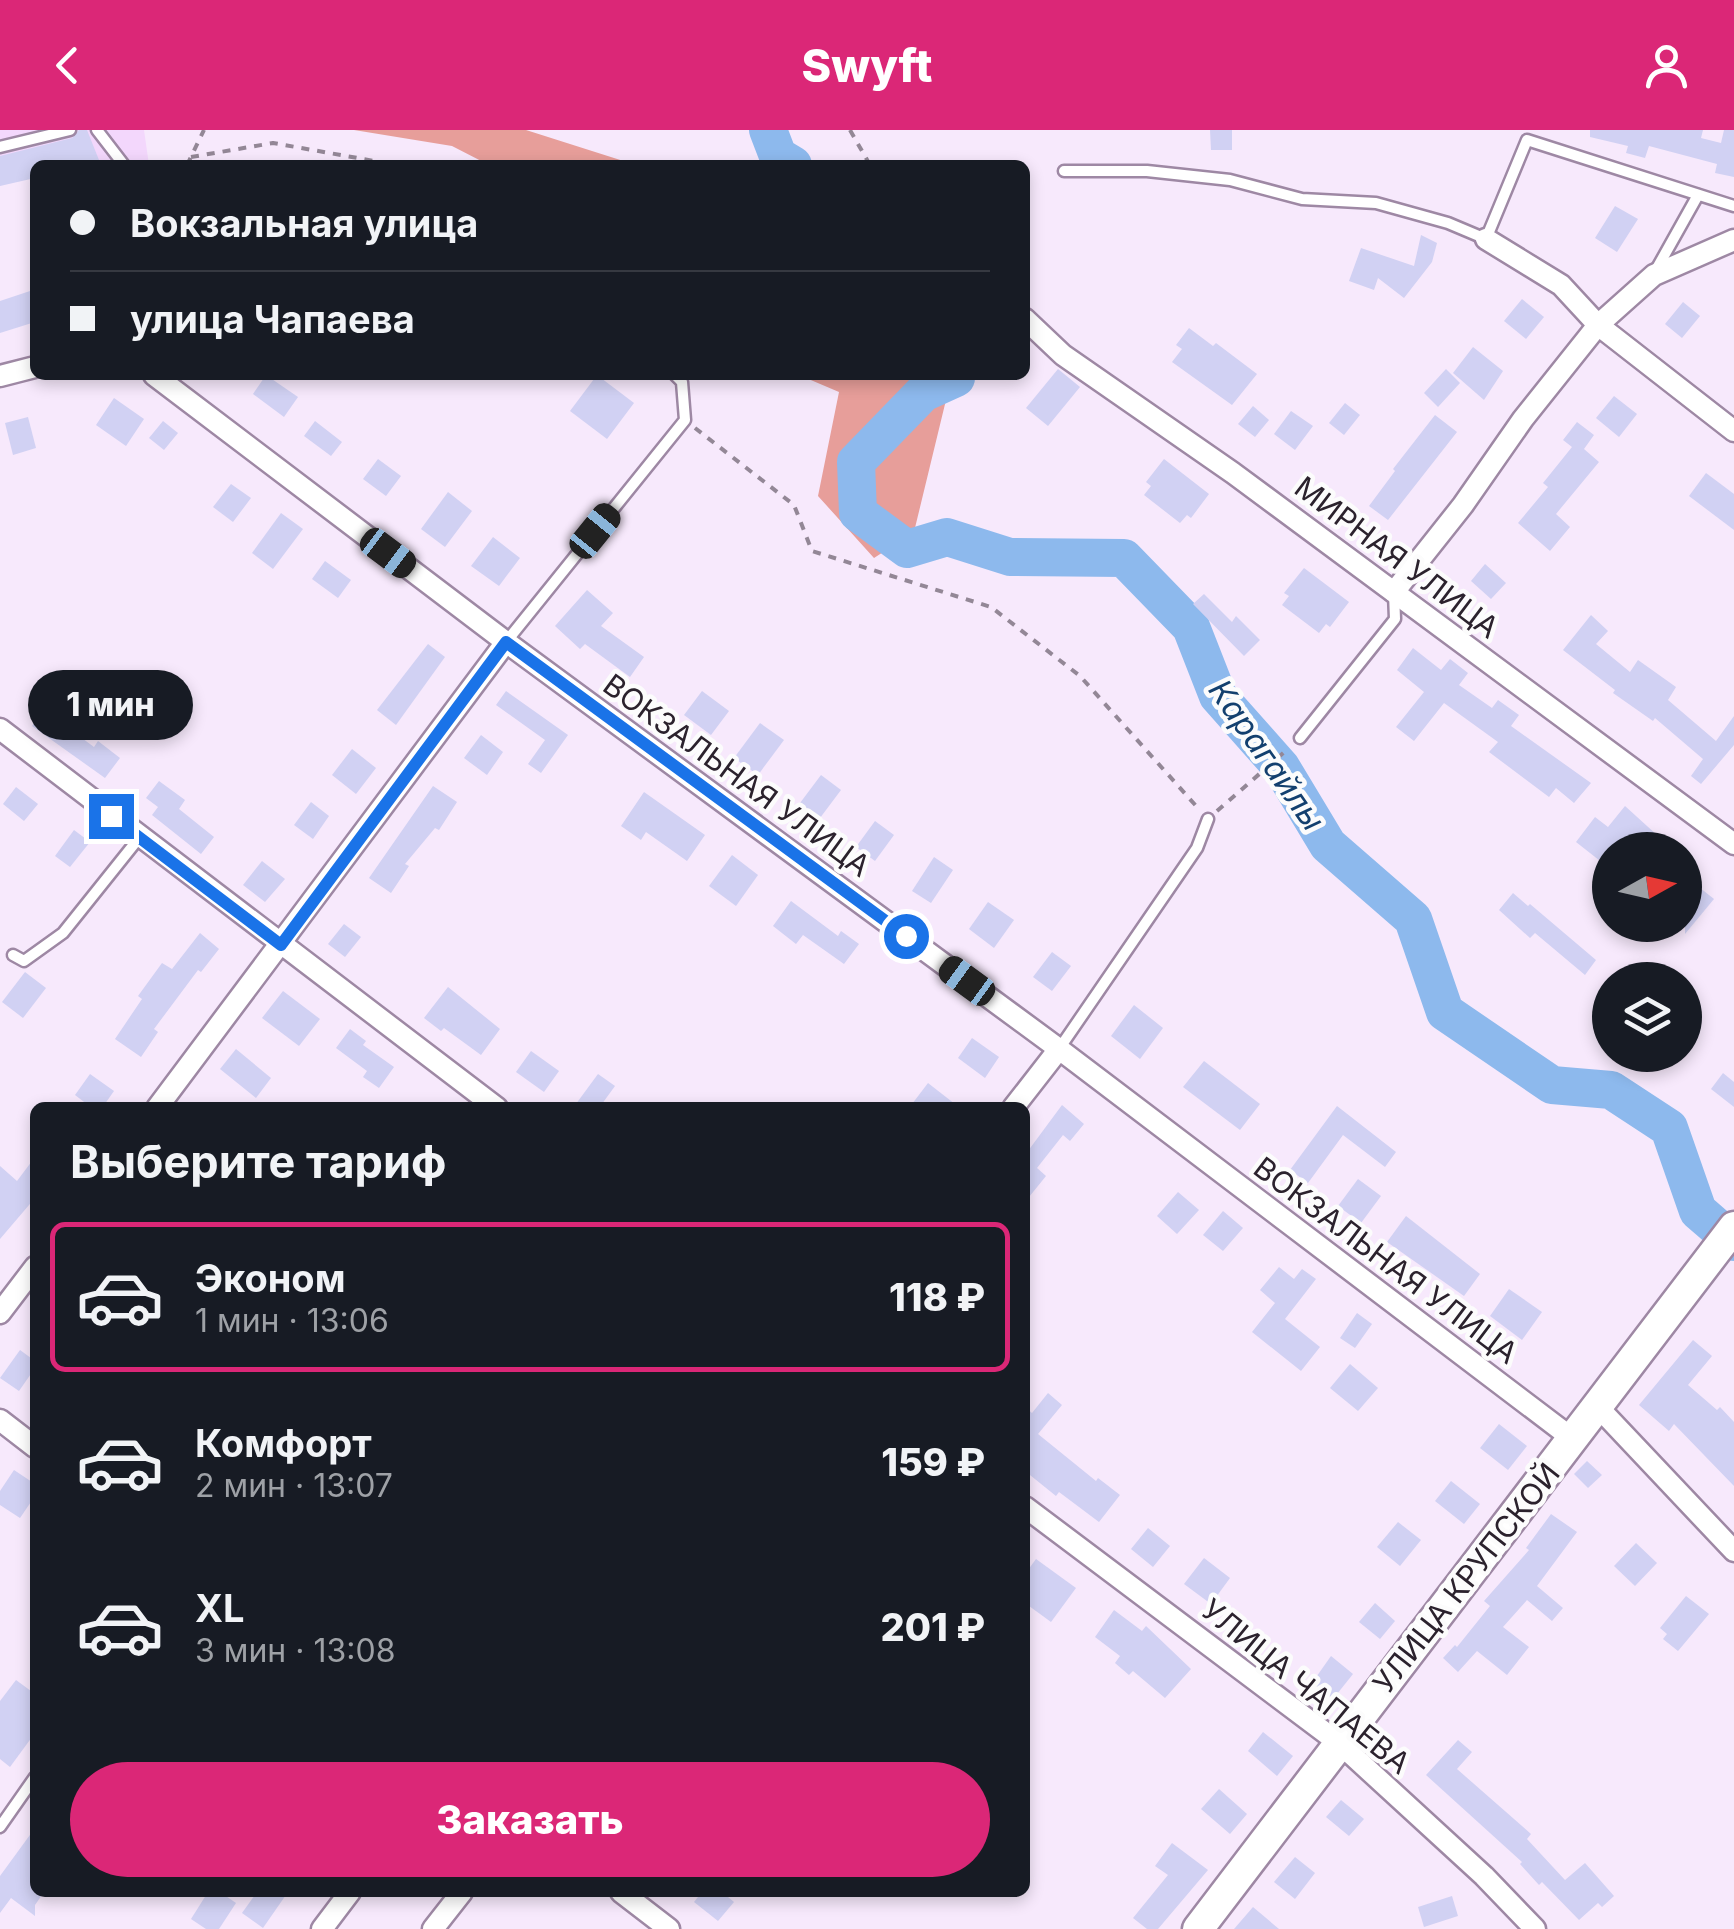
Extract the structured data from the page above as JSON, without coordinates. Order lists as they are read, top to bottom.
{
  "streets": {
    "main road": ["УЛИЦА КРУПСКОЙ"],
    "street": ["МИРНАЯ УЛИЦА", "ВОКЗАЛЬНАЯ УЛИЦА", "УЛИЦА ЧАПАЕВА"]
  },
  "crossings": [
    ["ВОКЗАЛЬНАЯ УЛИЦА", "УЛИЦА КРУПСКОЙ"],
    ["УЛИЦА КРУПСКОЙ", "УЛИЦА ЧАПАЕВА"]
  ],
  "water": ["Карагайлы"],
  "north": "right",
  "page": {
    "header": "Swyft",
    "banner": ["Вокзальная улица", "улица Чапаева"],
    "bubble": "1 мин",
    "heading": "Выберите тариф",
    "list": [
      {
        "name": "Эконом",
        "note": "1 мин · 13:06",
        "value": "118 ₽"
      },
      {
        "name": "Комфорт",
        "note": "2 мин · 13:07",
        "value": "159 ₽"
      },
      {
        "name": "XL",
        "note": "3 мин · 13:08",
        "value": "201 ₽"
      }
    ],
    "buttons": "Заказать"
  }
}
